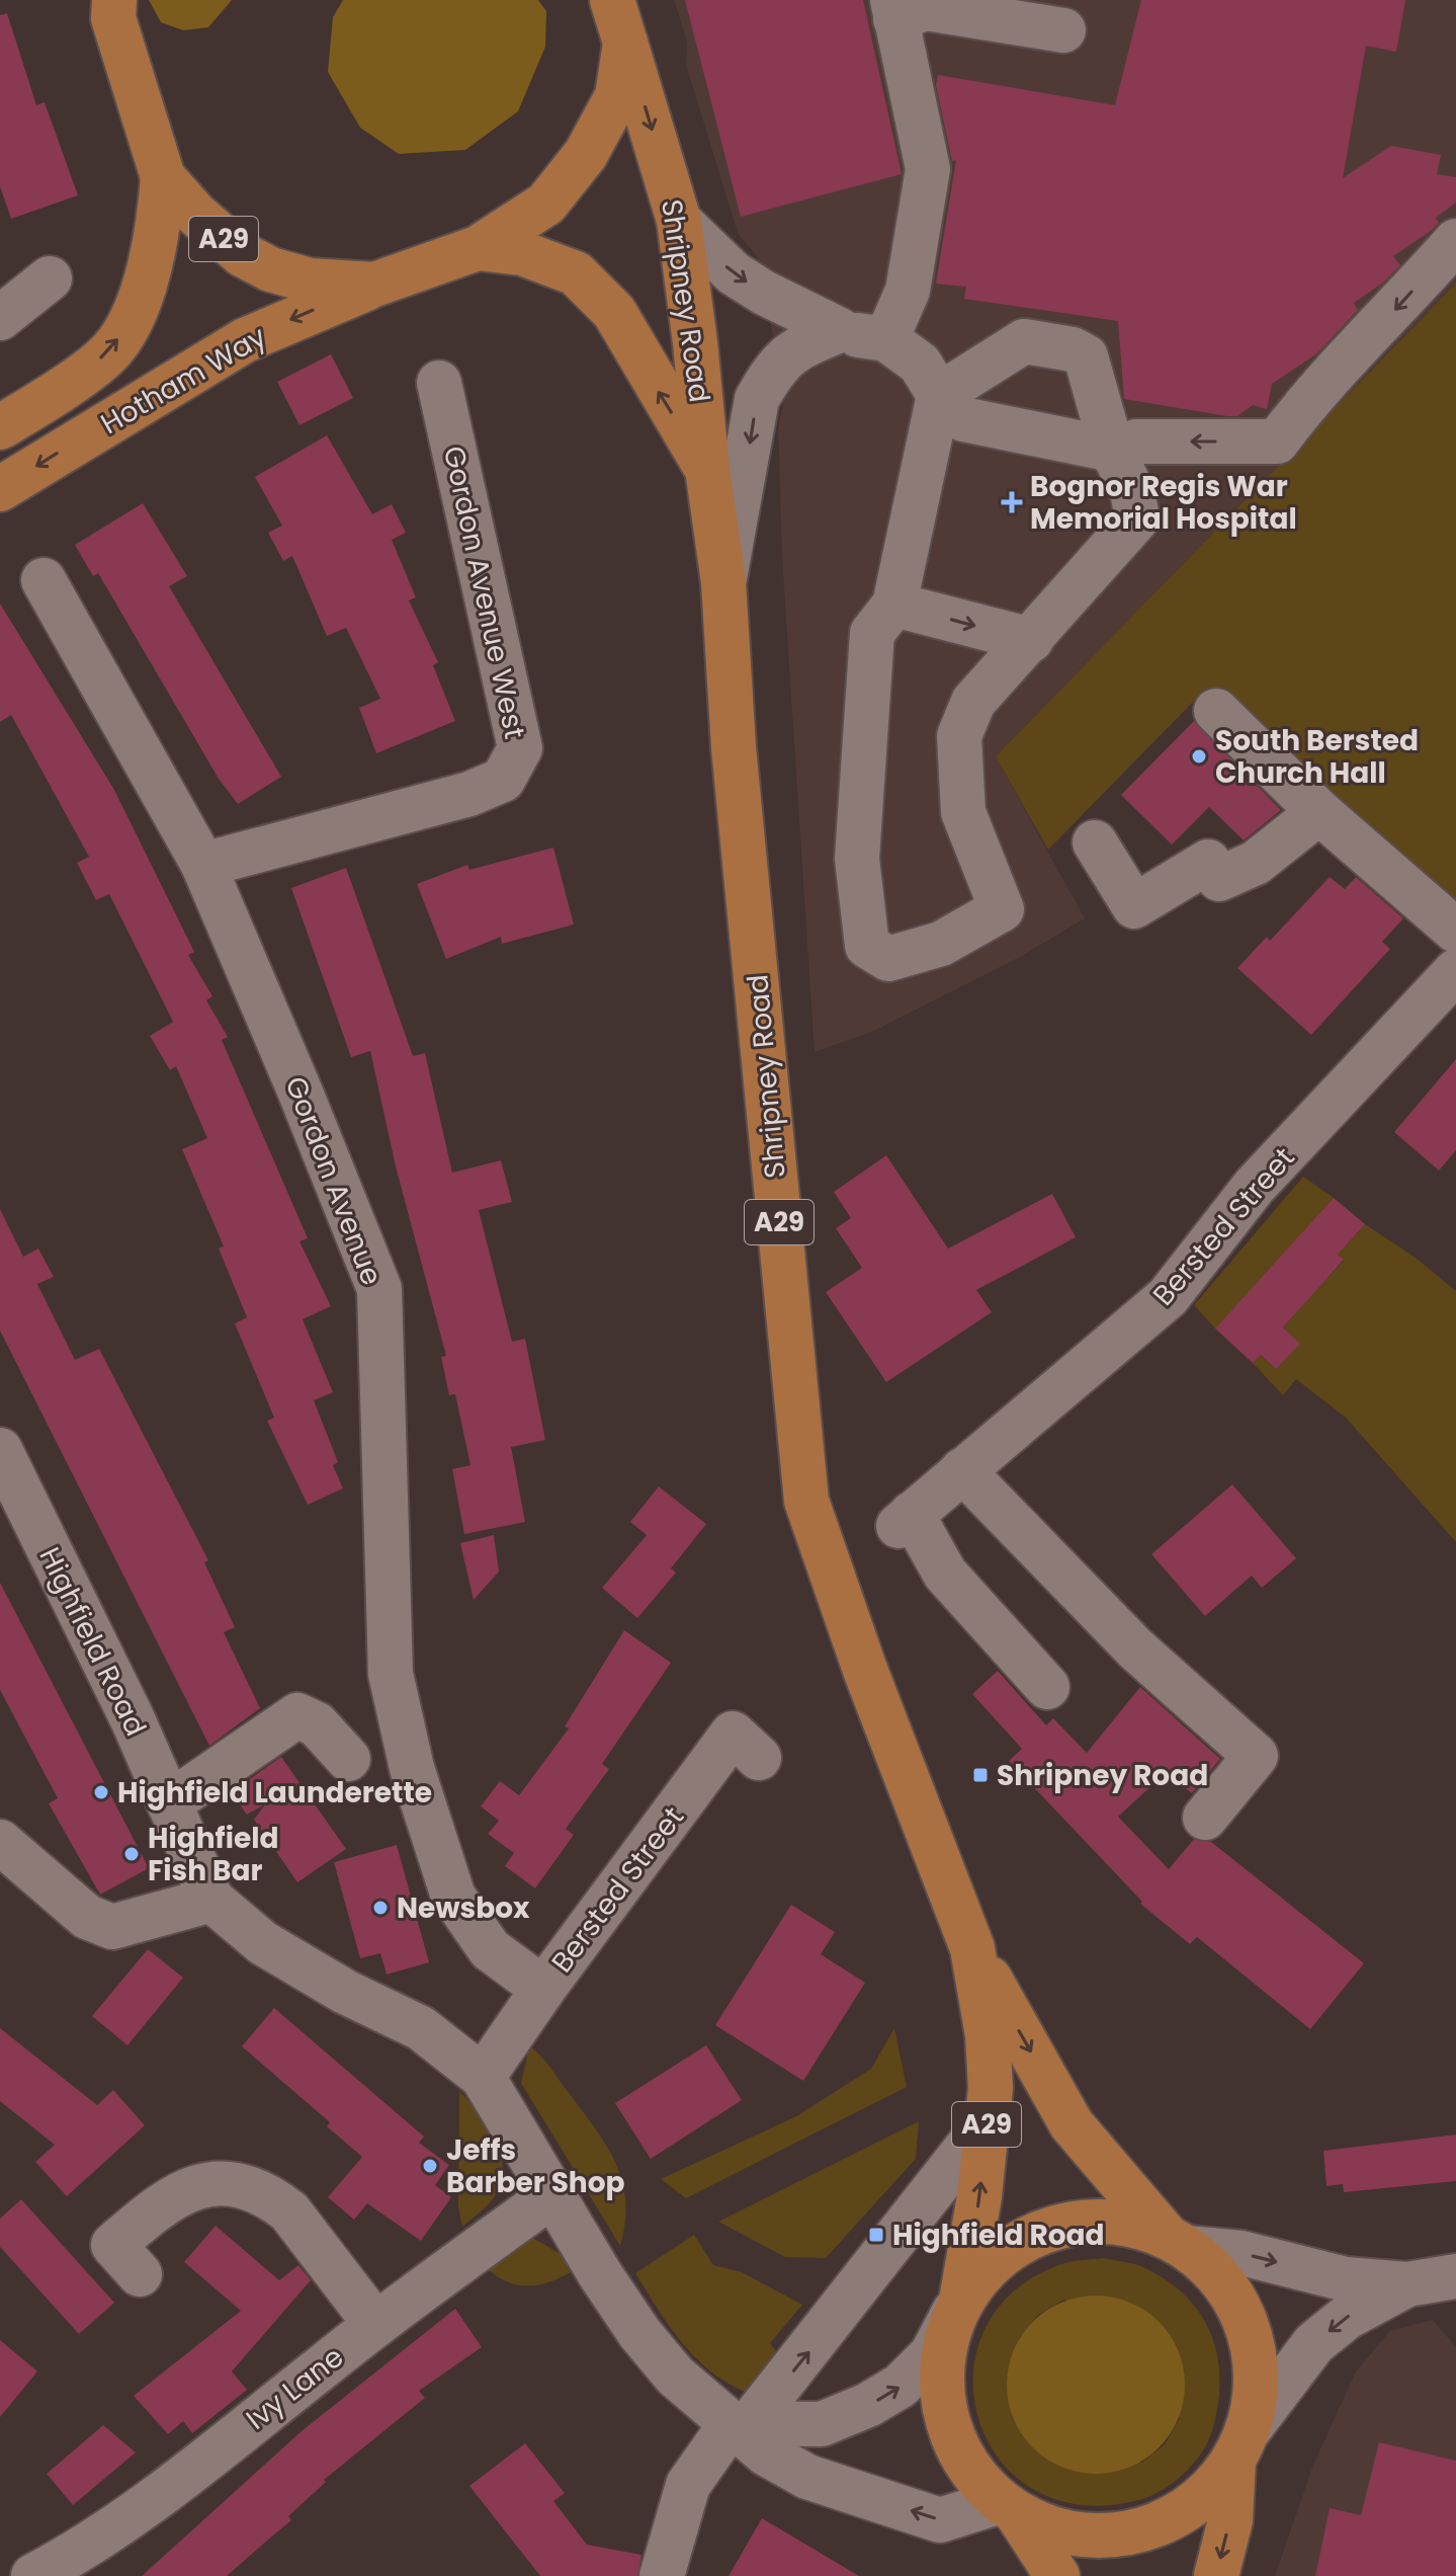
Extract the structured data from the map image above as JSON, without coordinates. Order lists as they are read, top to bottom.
{
  "streets": {
    "main road": ["A29", "Shripney Road", "Hotham Way"],
    "street": [
      "Gordon Avenue West",
      "Gordon Avenue",
      "Bersted Street",
      "Highfield Road",
      "Ivy Lane"
    ]
  },
  "crossings": [
    ["A29", "Shripney Road"],
    ["A29", "Hotham Way"],
    ["Shripney Road", "Highfield Road"],
    ["Gordon Avenue West", "Gordon Avenue"],
    ["Gordon Avenue", "Bersted Street"],
    ["Bersted Street", "Highfield Road"],
    ["Highfield Road", "Ivy Lane"]
  ],
  "places": {
    "health": ["Bognor Regis War Memorial Hospital"],
    "other": [
      "South Bersted Church Hall",
      "Highfield Launderette",
      "Highfield Fish Bar",
      "Newsbox",
      "Jeffs Barber Shop"
    ],
    "transit": ["Shripney Road", "Highfield Road"]
  }
}
